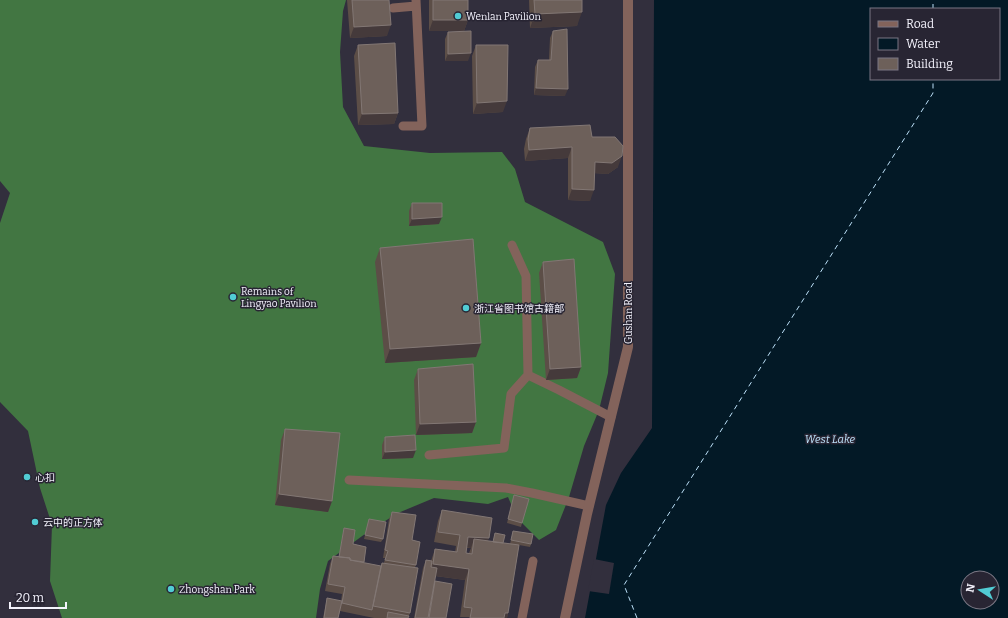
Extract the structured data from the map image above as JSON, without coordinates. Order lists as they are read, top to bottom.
{
  "streets": {
    "street": ["Gushan Road"]
  },
  "water": ["West Lake"],
  "places": [
    "Wenlan Pavilion",
    "Remains of Lingyao Pavilion",
    "浙江省图书馆古籍部",
    "心扣",
    "云中的正方体",
    "Zhongshan Park"
  ],
  "legend": ["Road", "Water", "Building"],
  "scale_bar": "20 m",
  "north": "left"
}
